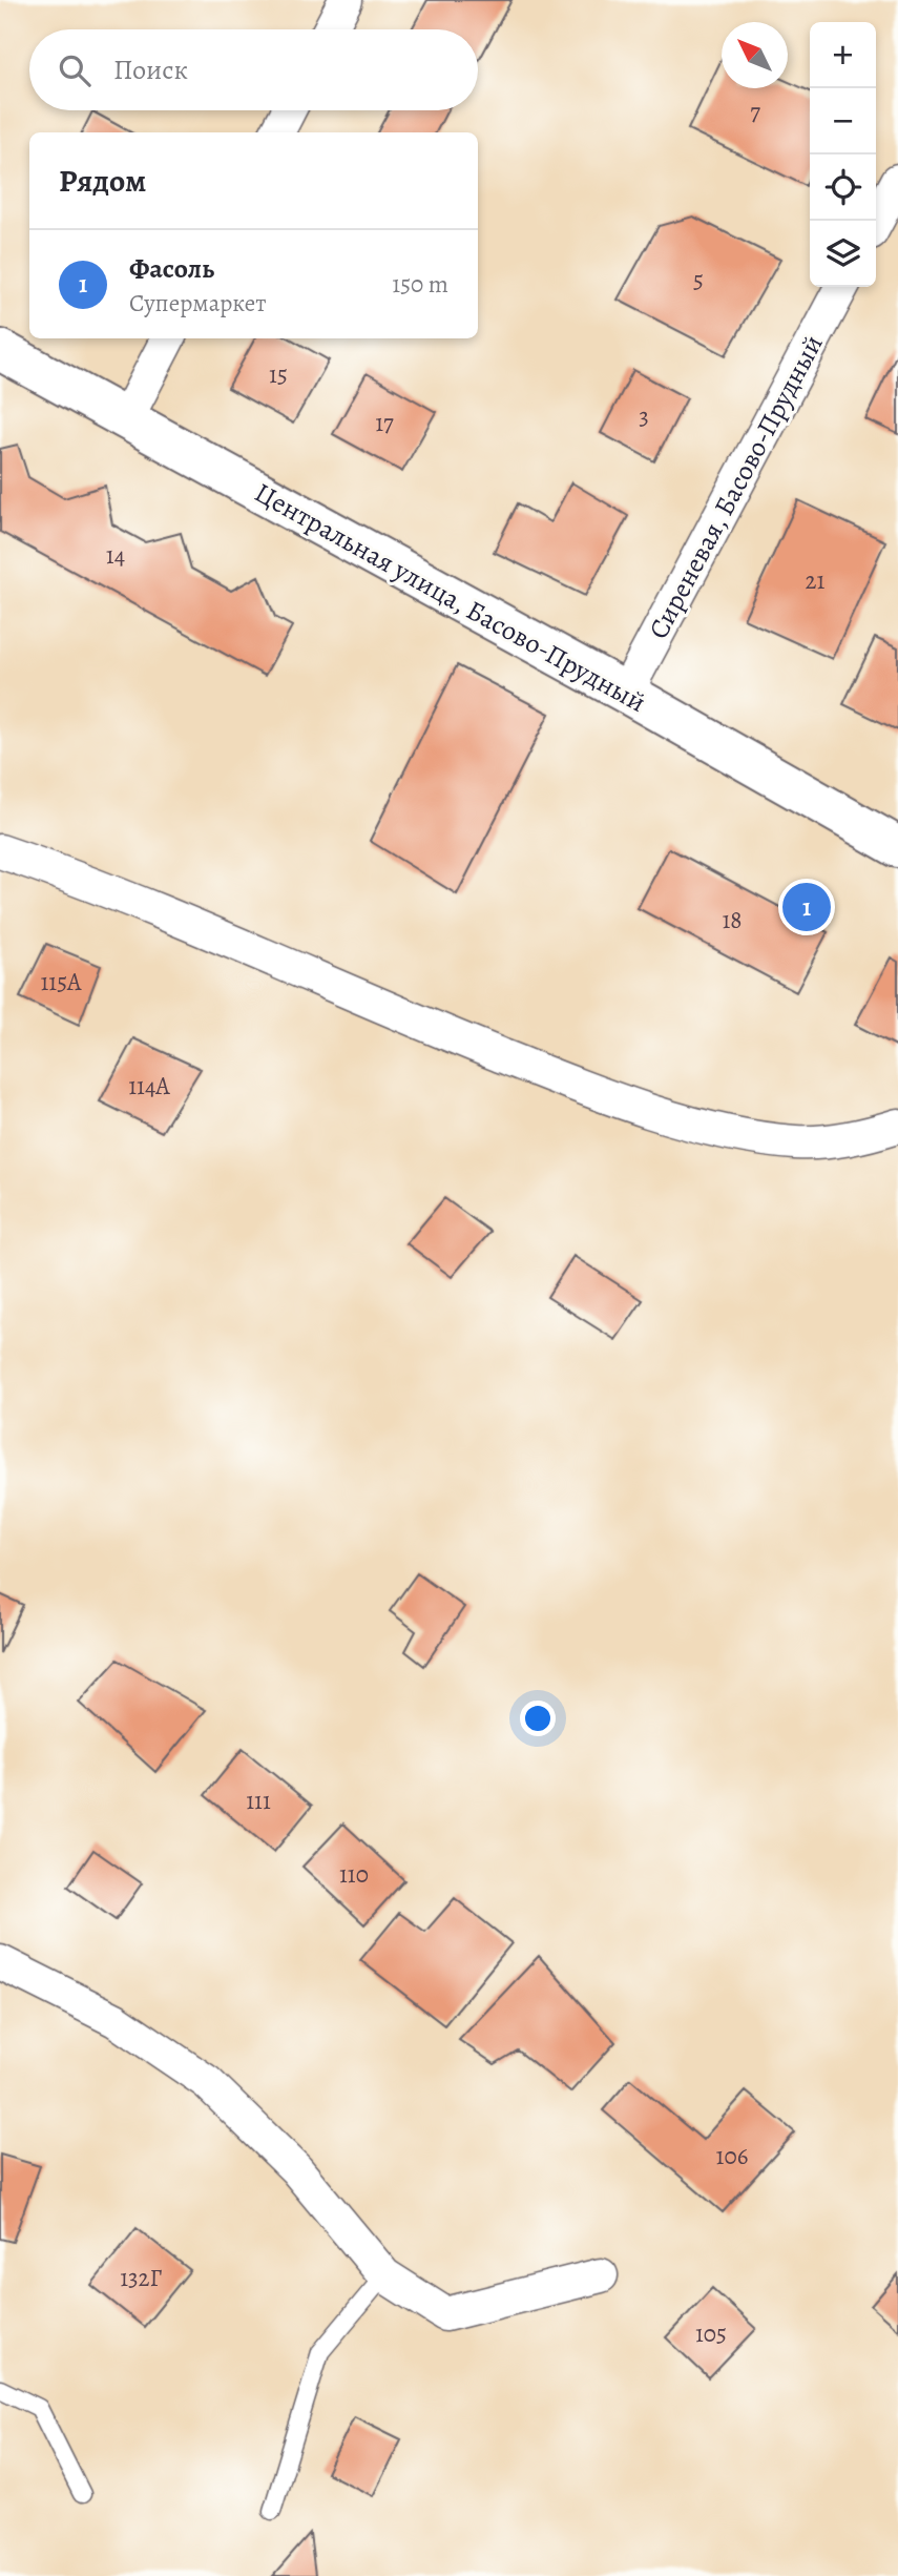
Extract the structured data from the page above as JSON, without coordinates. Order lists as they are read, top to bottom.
{
  "streets": {
    "street": ["Сиреневая, Басово-Прудный", "Центральная улица, Басово-Прудный"]
  },
  "crossings": [
    ["Сиреневая, Басово-Прудный", "Центральная улица, Басово-Прудный"]
  ],
  "house_numbers": [
    "7",
    "5",
    "15",
    "3",
    "17",
    "14",
    "21",
    "18",
    "115А",
    "114А",
    "111",
    "110",
    "106",
    "132Г",
    "105"
  ],
  "north": "top left",
  "page": {
    "map_buttons": ["+", "−"],
    "search": "Поиск",
    "heading": "Рядом",
    "list": [
      {
        "mark": "1",
        "name": "Фасоль",
        "note": "Супермаркет",
        "value": "150 m"
      }
    ],
    "pins": "1"
  }
}
